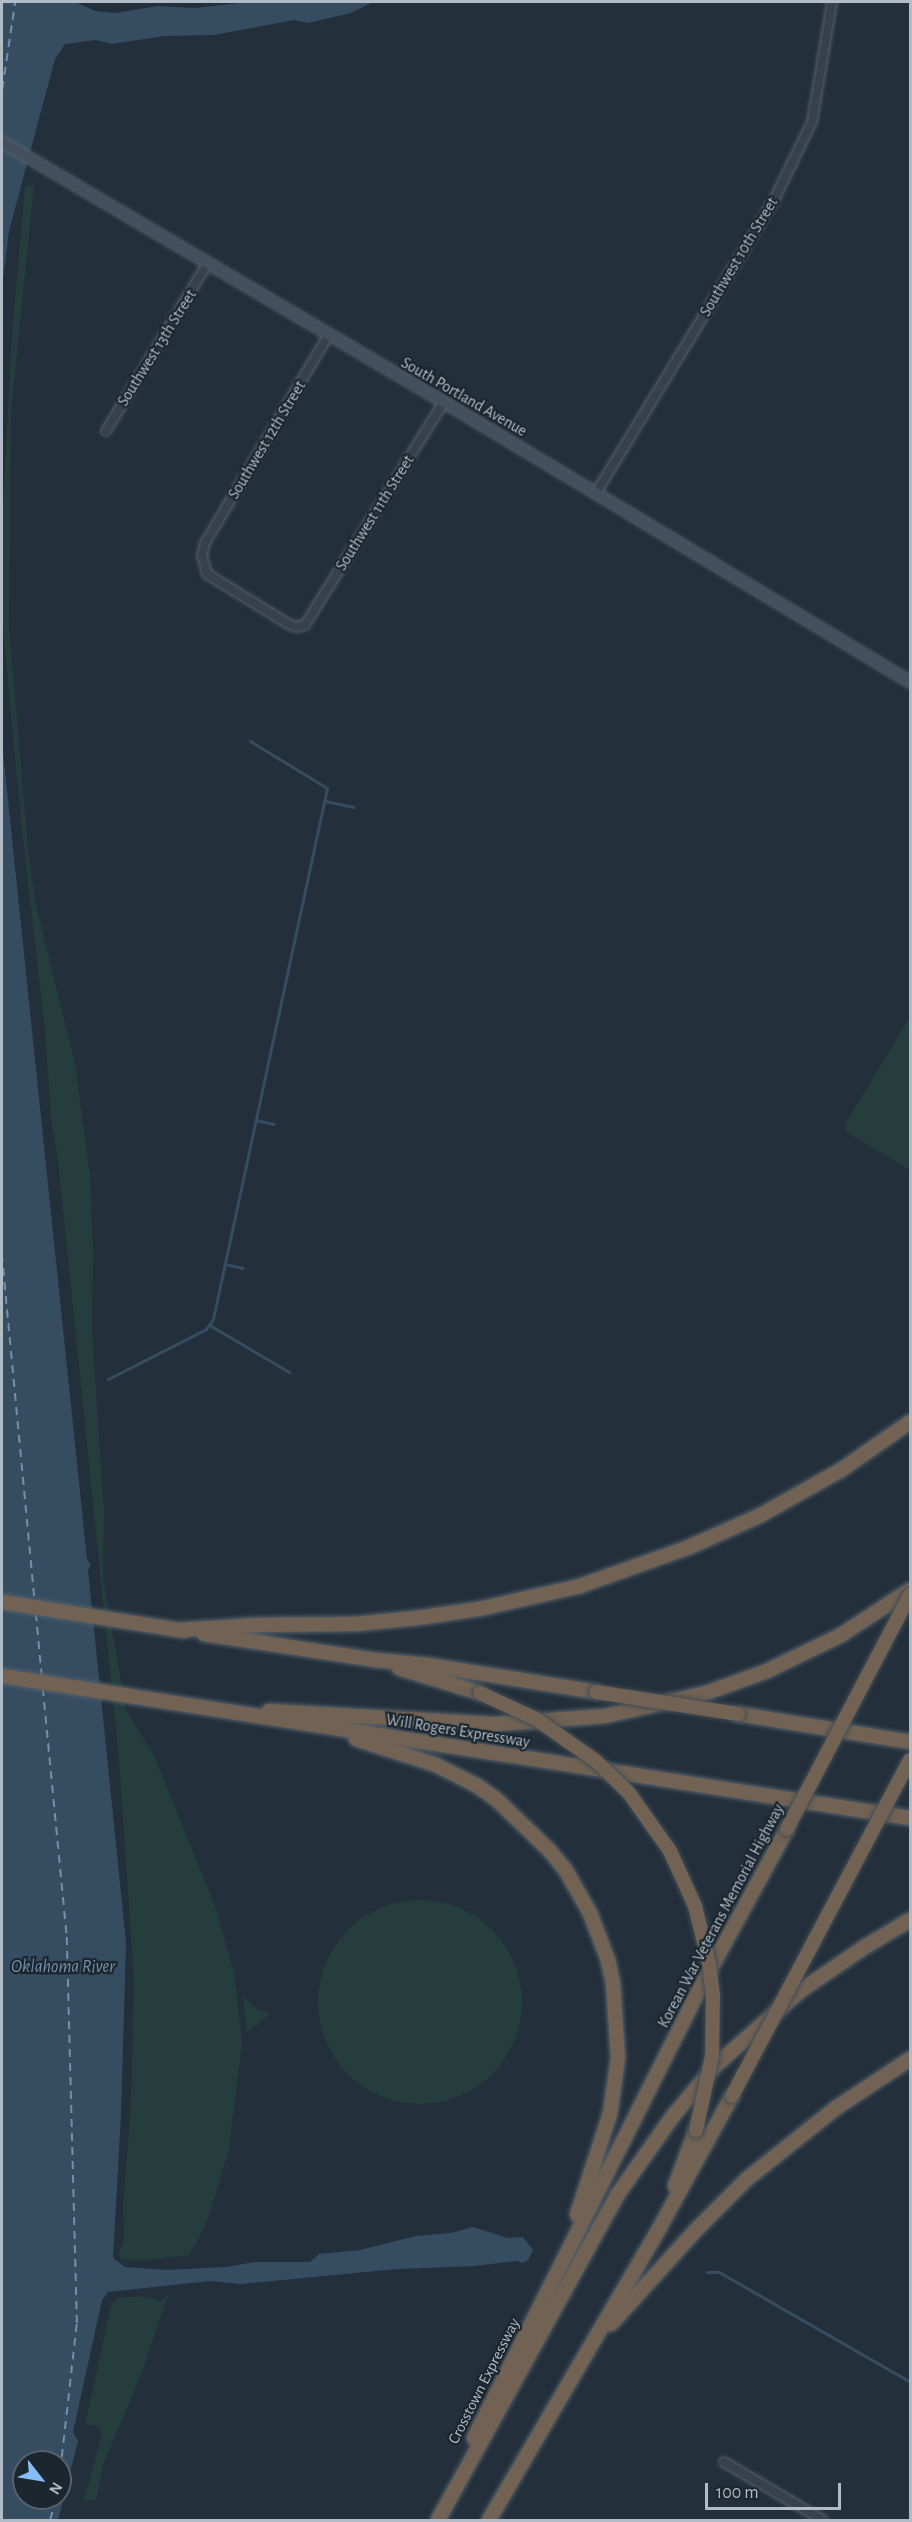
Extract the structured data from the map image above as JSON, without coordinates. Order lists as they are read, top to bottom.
{
  "streets": {
    "highway": ["Will Rogers Expressway", "Korean War Veterans Memorial Highway", "Crosstown Expressway"],
    "main road": ["South Portland Avenue"],
    "street": [
      "Southwest 10th Street",
      "Southwest 13th Street",
      "Southwest 12th Street",
      "Southwest 11th Street"
    ]
  },
  "crossings": [
    ["Southwest 10th Street", "South Portland Avenue"],
    ["Southwest 13th Street", "South Portland Avenue"],
    ["South Portland Avenue", "Southwest 12th Street"],
    ["South Portland Avenue", "Southwest 11th Street"],
    ["Southwest 12th Street", "Southwest 11th Street"],
    ["Korean War Veterans Memorial Highway", "Crosstown Expressway"]
  ],
  "water": ["Oklahoma River"],
  "scale_bar": "100 m",
  "north": "bottom right"
}
